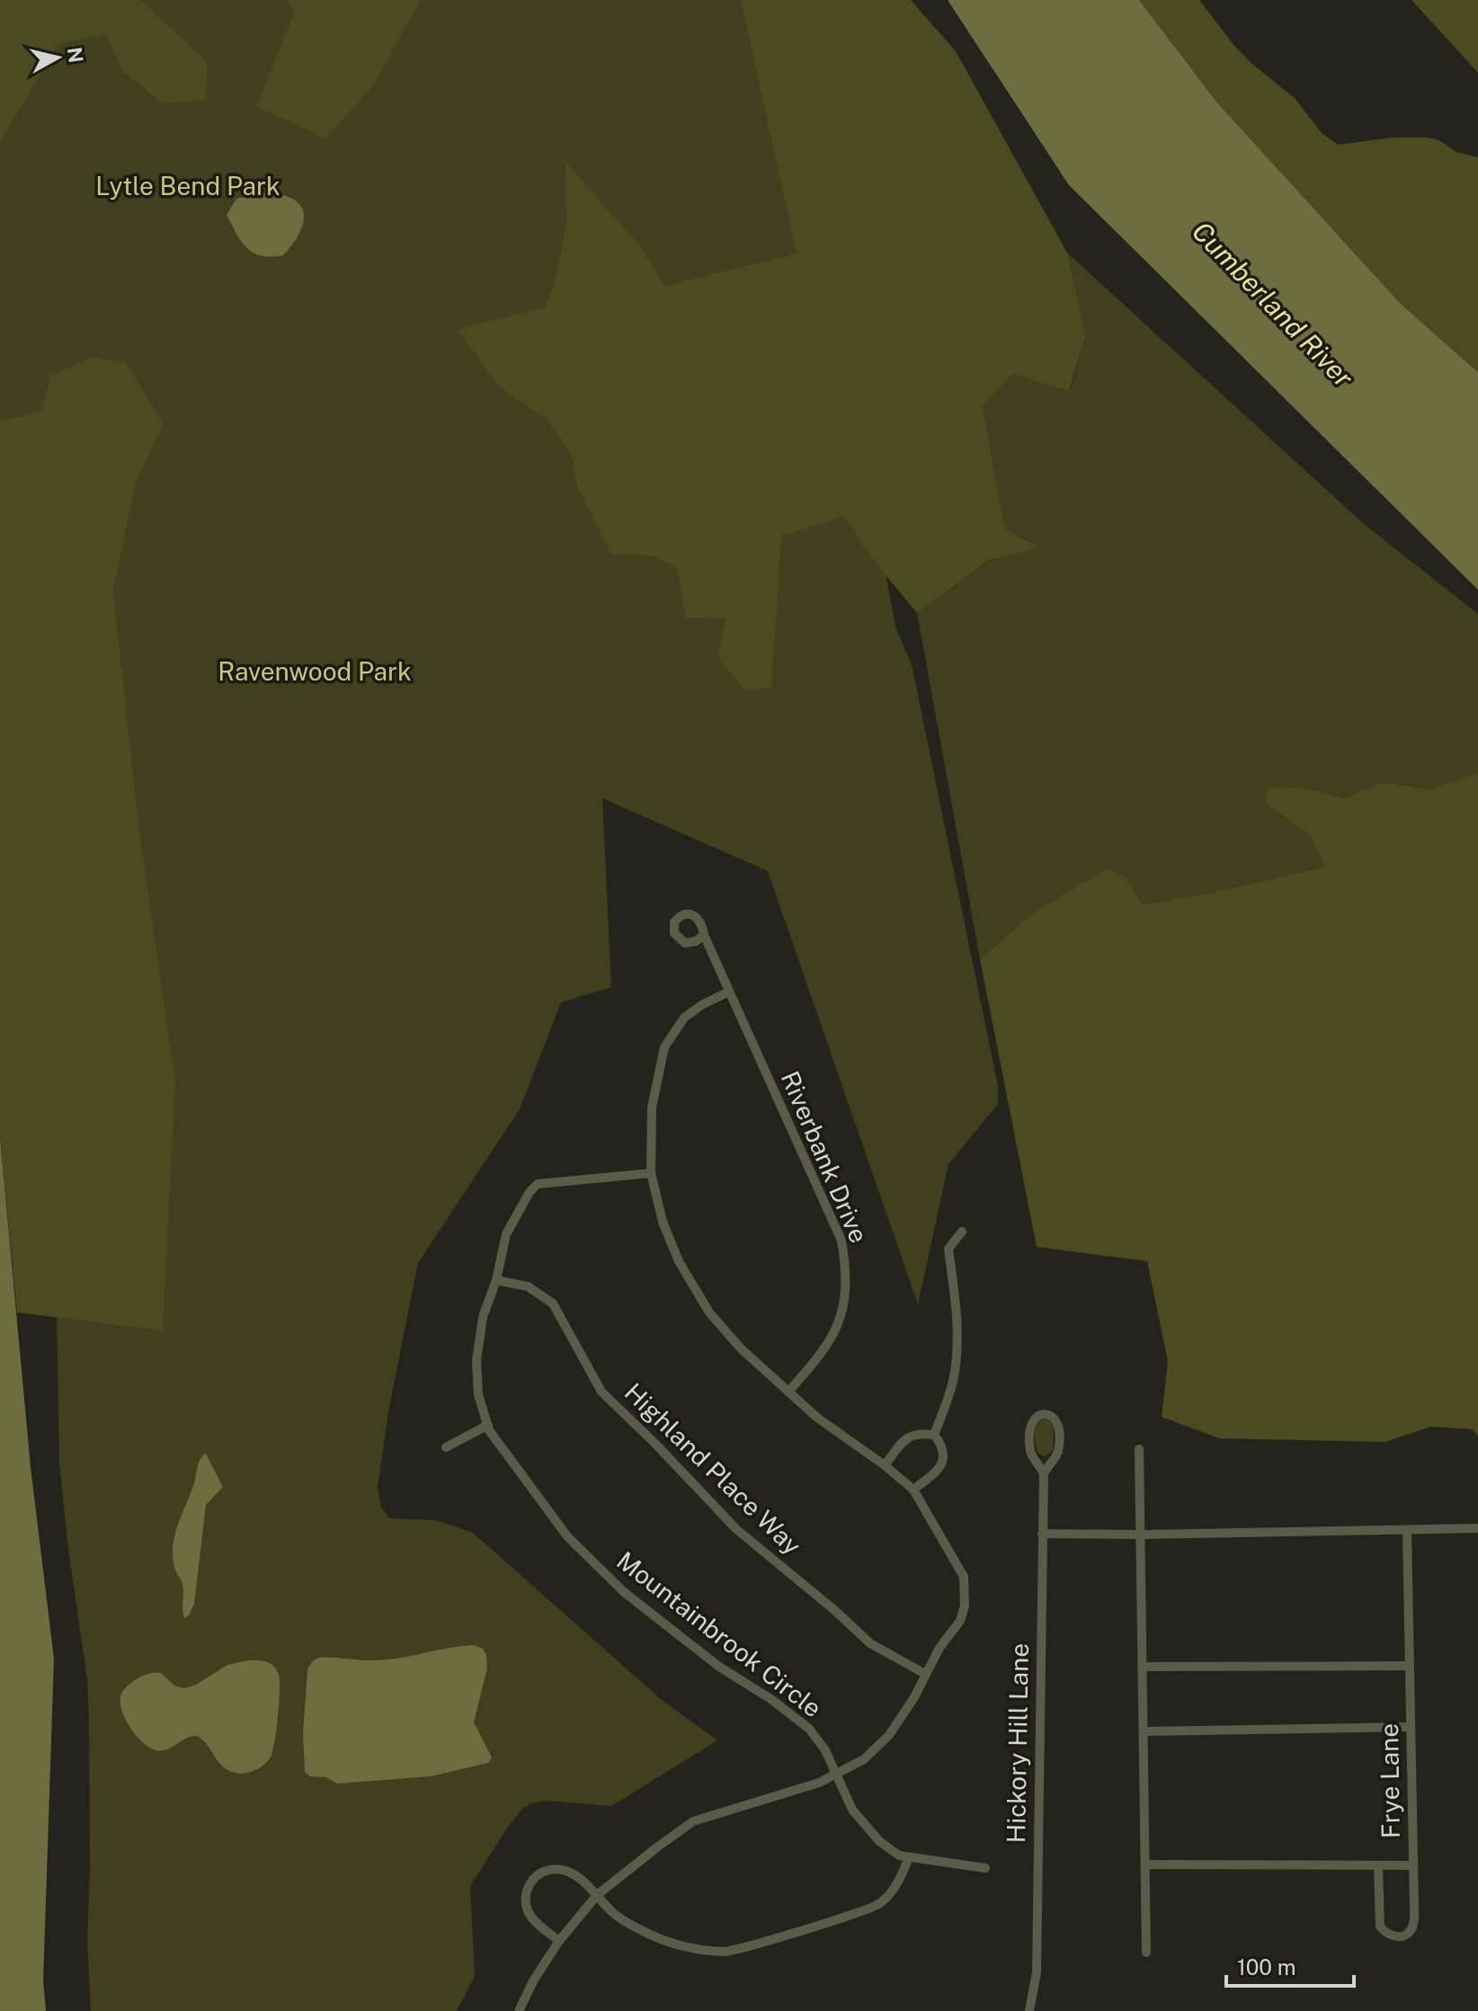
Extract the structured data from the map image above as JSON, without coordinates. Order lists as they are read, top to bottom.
{
  "streets": {
    "street": [
      "Riverbank Drive",
      "Highland Place Way",
      "Mountainbrook Circle",
      "Hickory Hill Lane",
      "Frye Lane"
    ]
  },
  "crossings": [
    ["Highland Place Way", "Mountainbrook Circle"]
  ],
  "water": ["Cumberland River"],
  "parks": ["Lytle Bend Park", "Ravenwood Park"],
  "scale_bar": "100 m",
  "north": "right"
}
